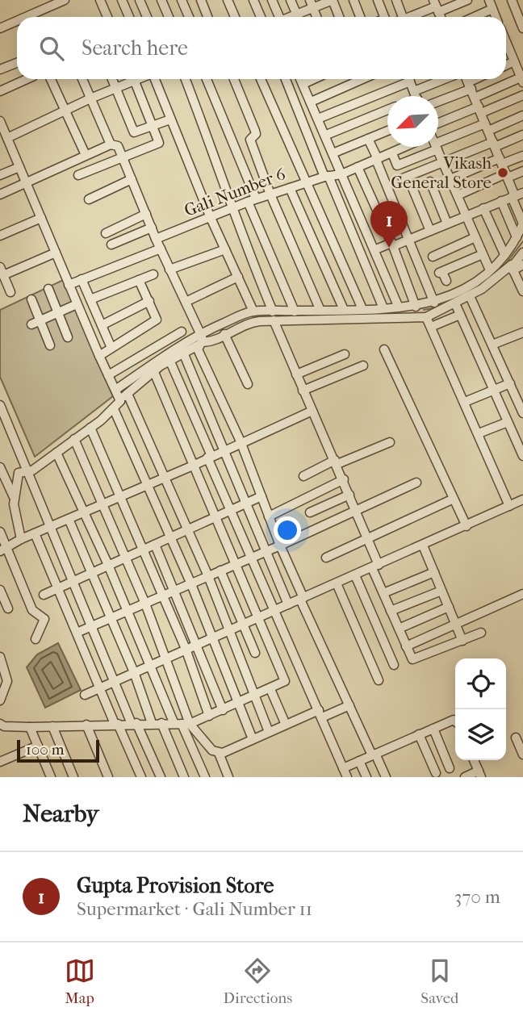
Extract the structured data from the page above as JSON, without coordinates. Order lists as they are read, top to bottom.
{
  "streets": {
    "street": ["Gali Number 6"]
  },
  "places": ["Vikash General Store"],
  "scale_bar": "100 m",
  "north": "bottom left",
  "page": {
    "search": "Search here",
    "pins": "1",
    "scale": "100 m",
    "heading": "Nearby",
    "list": [
      {
        "mark": "1",
        "name": "Gupta Provision Store",
        "note": "Supermarket · Gali Number 11",
        "value": "370 m"
      }
    ],
    "nav": ["Map", "Directions", "Saved"]
  }
}
